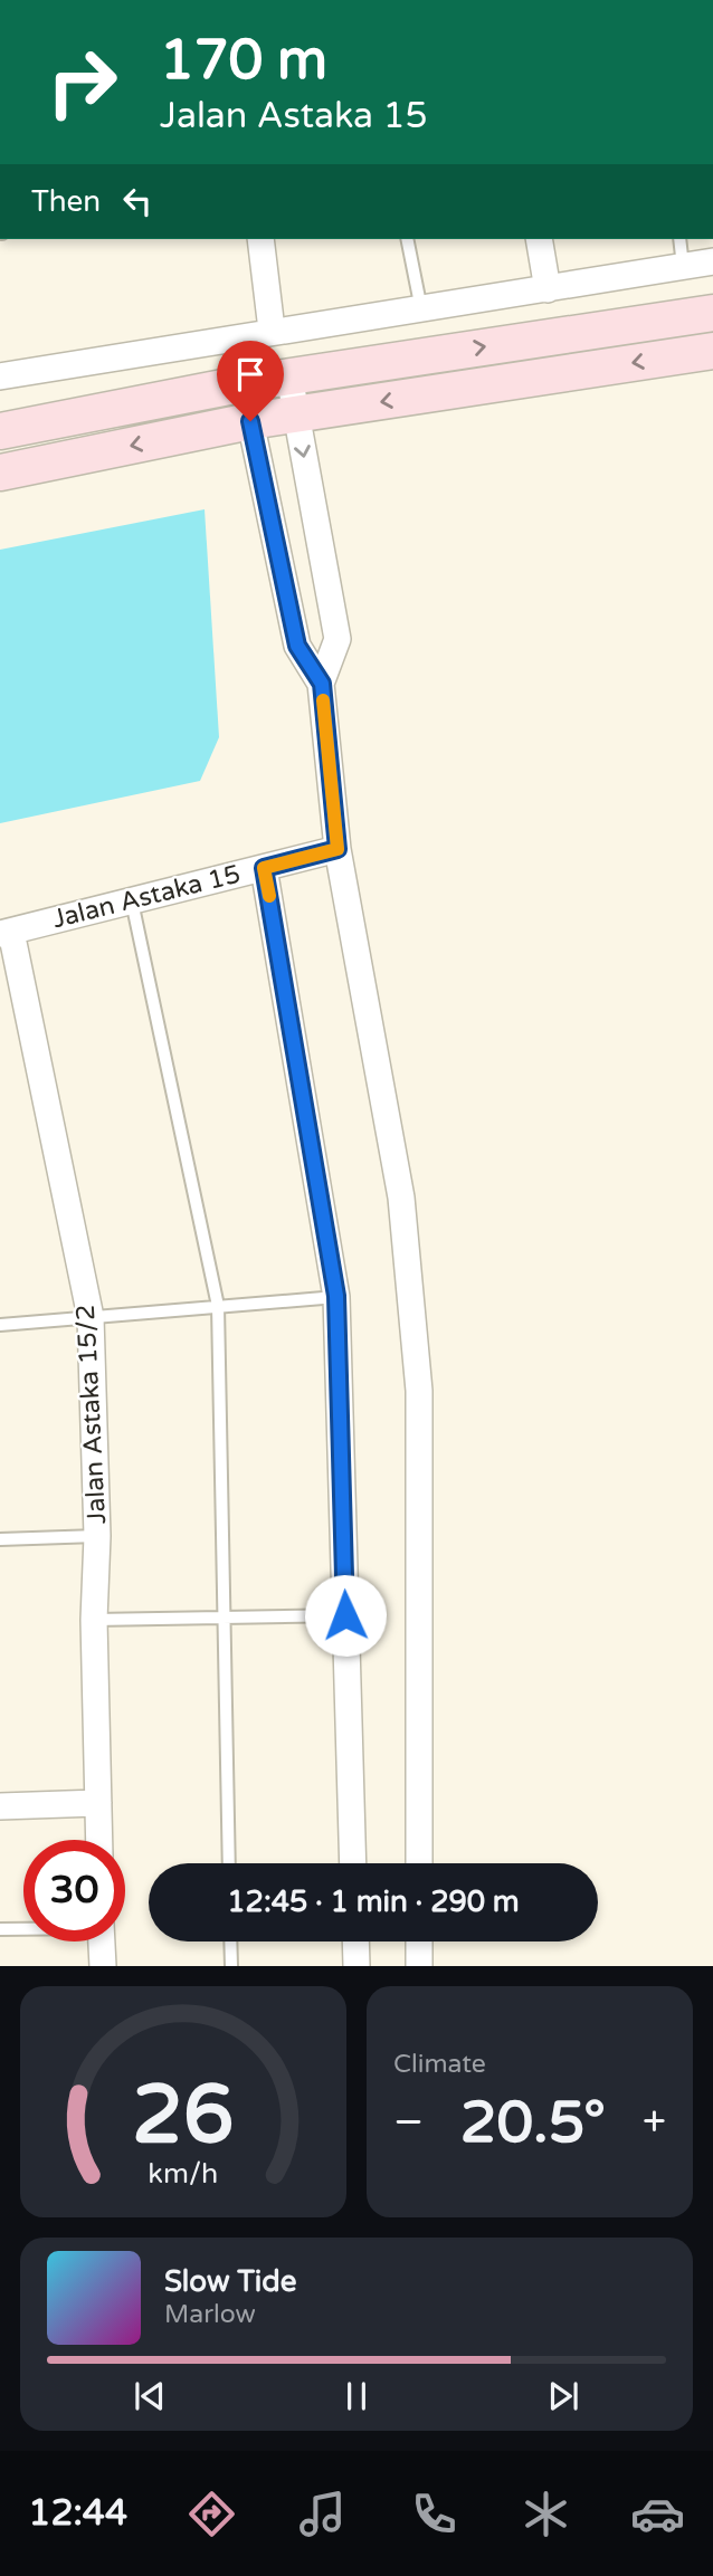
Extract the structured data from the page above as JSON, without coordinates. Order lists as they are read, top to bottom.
{
  "streets": {
    "street": ["Jalan Astaka 15", "Jalan Astaka 15/2"]
  },
  "crossings": [
    ["Jalan Astaka 15", "Jalan Astaka 15/2"]
  ],
  "page": {
    "turn": ["170 m", "Jalan Astaka 15"],
    "then": "Then",
    "limit": "30",
    "trip": "12:45 · 1 min · 290 m",
    "tile": "Climate",
    "heat": ["−", "20.5°", "+"],
    "song": ["Slow Tide", "Marlow"],
    "tabs": "12:44",
    "gauge": ["26", "km/h"]
  }
}
